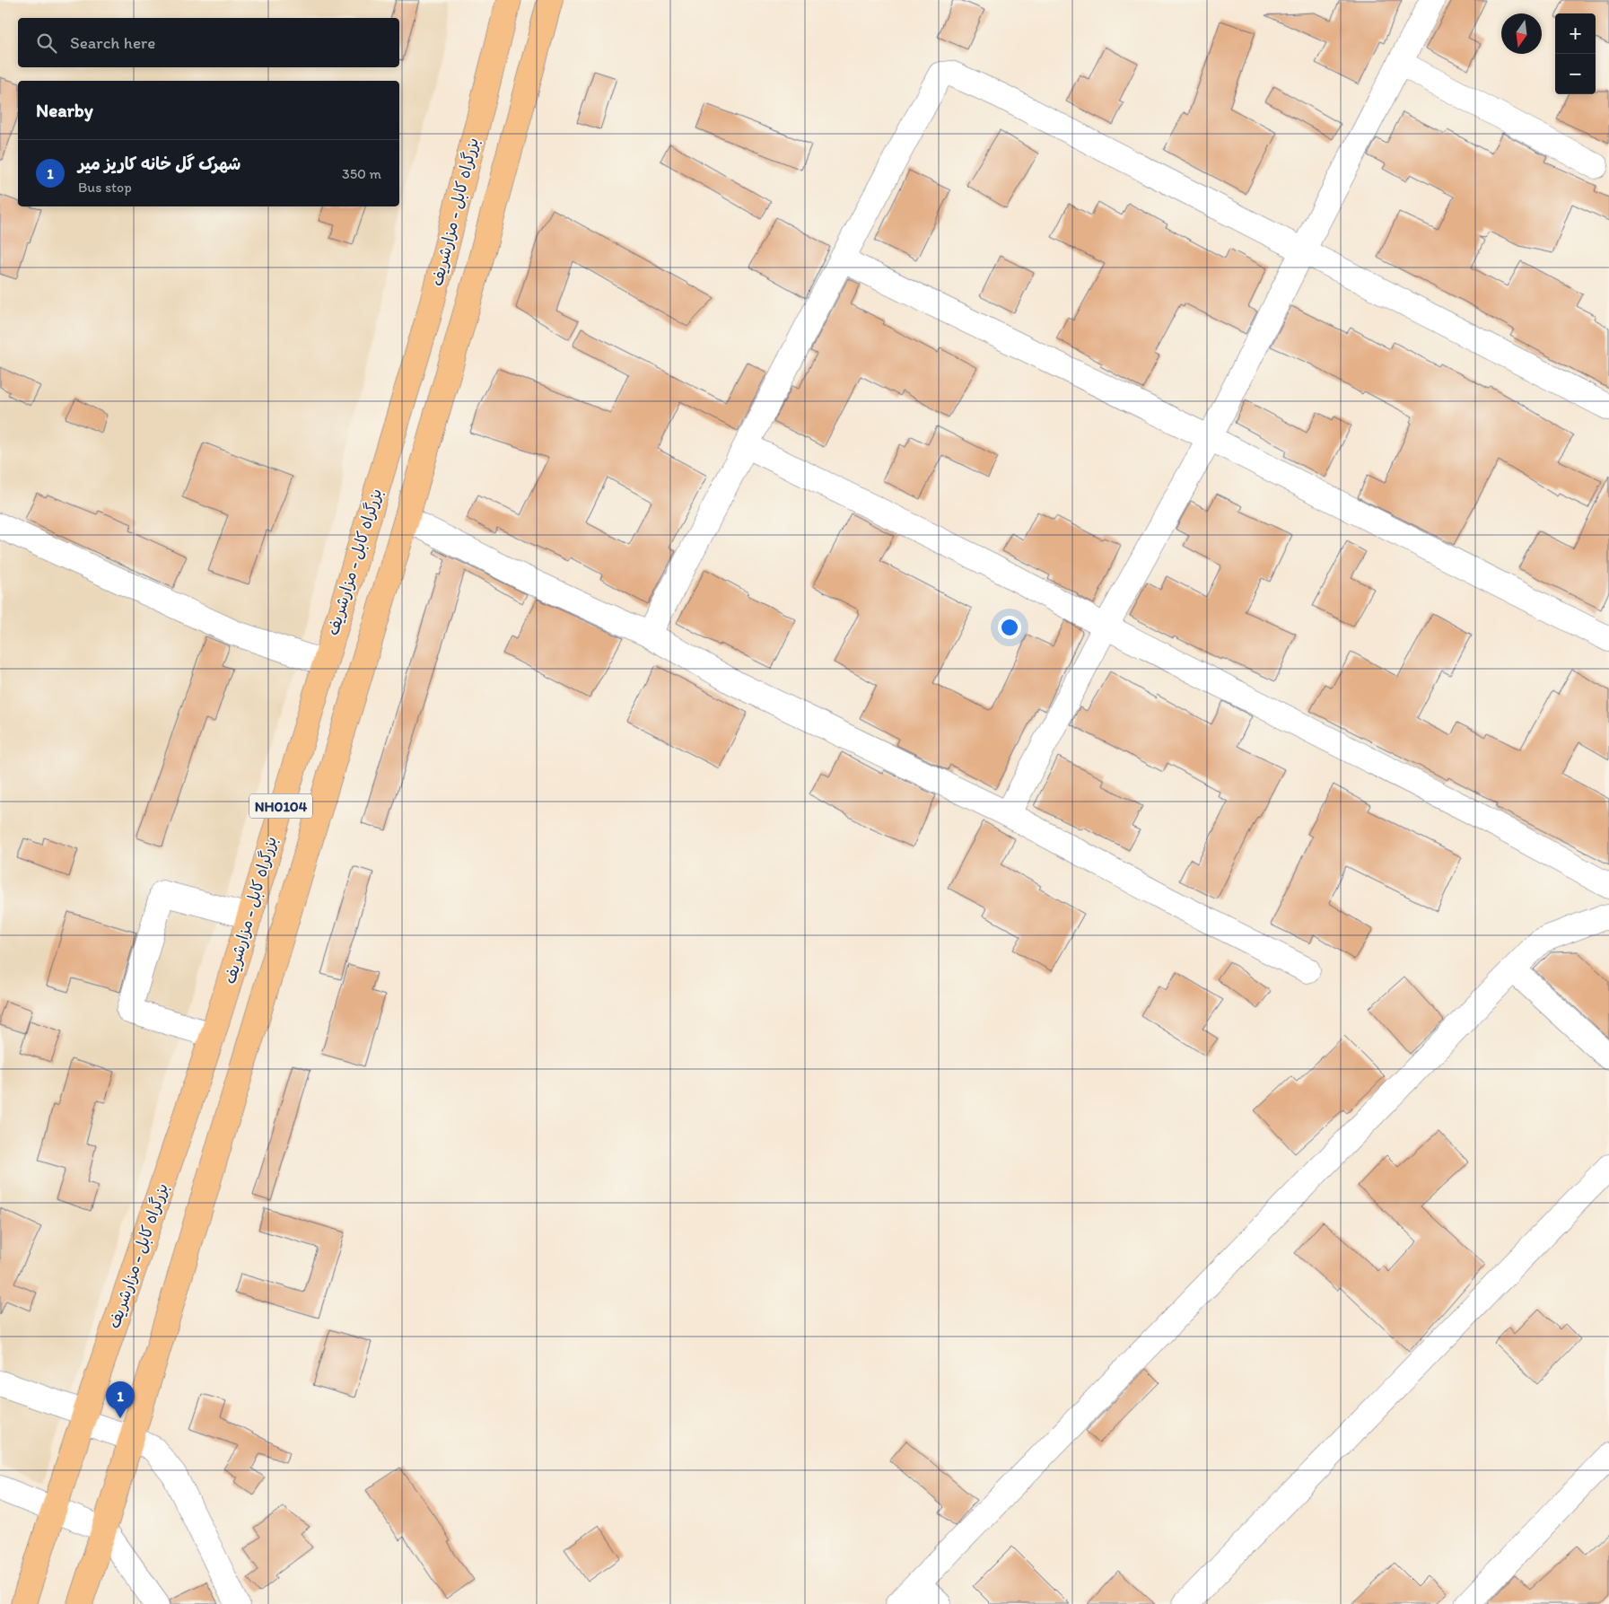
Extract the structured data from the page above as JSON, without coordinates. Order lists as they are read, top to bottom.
{
  "streets": {
    "highway": ["بزرگراه کابل - مزارشریف", "NH0104"]
  },
  "north": "bottom",
  "page": {
    "map_buttons": ["+", "−"],
    "search": "Search here",
    "heading": "Nearby",
    "list": [
      {
        "mark": "1",
        "name": "شهرک گل خانه کاریز میر",
        "note": "Bus stop",
        "value": "350 m"
      }
    ],
    "pins": "1"
  }
}
